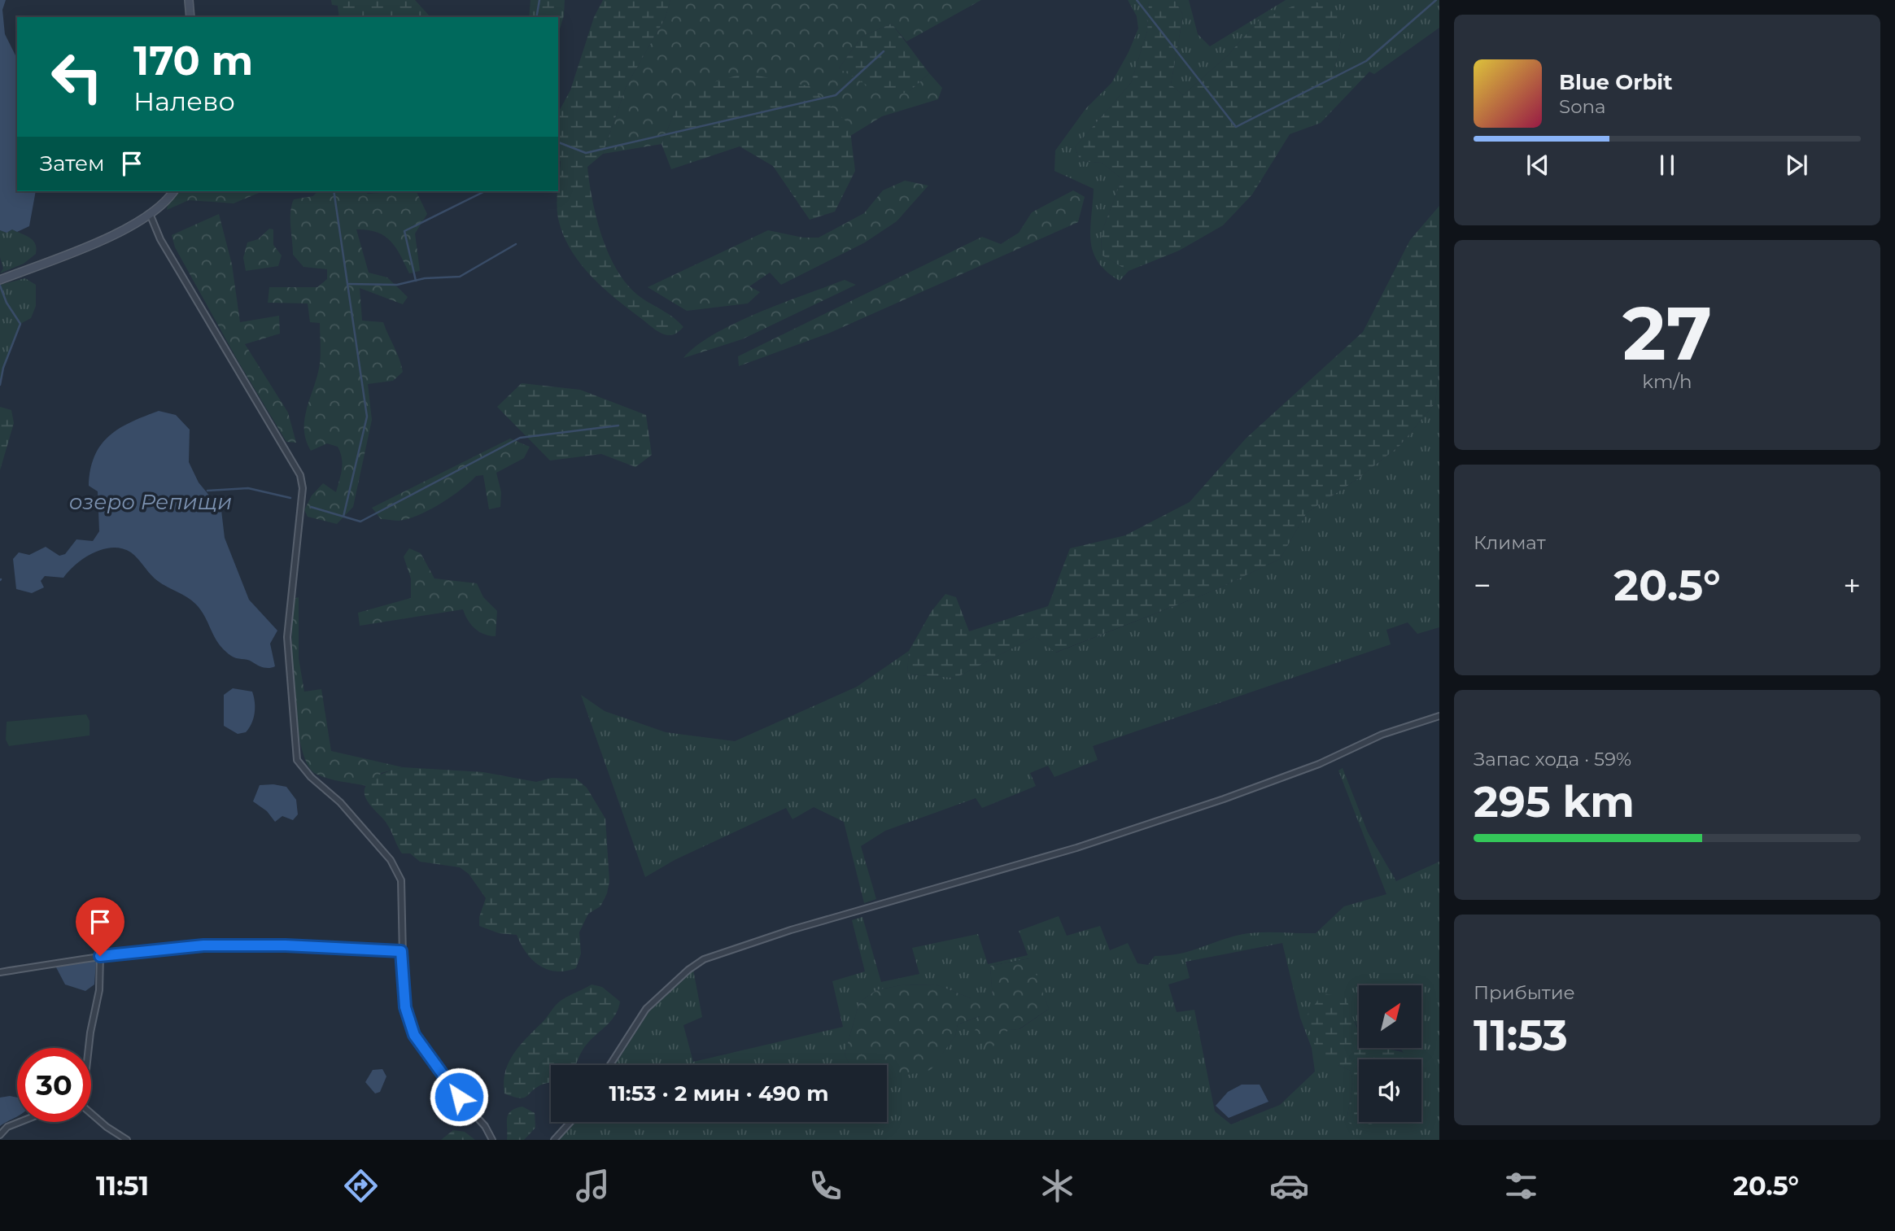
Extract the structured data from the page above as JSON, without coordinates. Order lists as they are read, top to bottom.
{
  "water": ["озеро Репищи"],
  "north": "top right",
  "page": {
    "turn": ["170 m", "Налево"],
    "song": ["Blue Orbit", "Sona"],
    "then": "Затем",
    "tile": [
      ["27", "km/h"],
      "Климат",
      ["Запас хода · 59%", "295 km"],
      ["Прибытие", "11:53"]
    ],
    "heat": ["−", "20.5°", "+"],
    "limit": "30",
    "trip": "11:53 · 2 мин · 490 m",
    "tabs": ["11:51", "20.5°"]
  }
}
